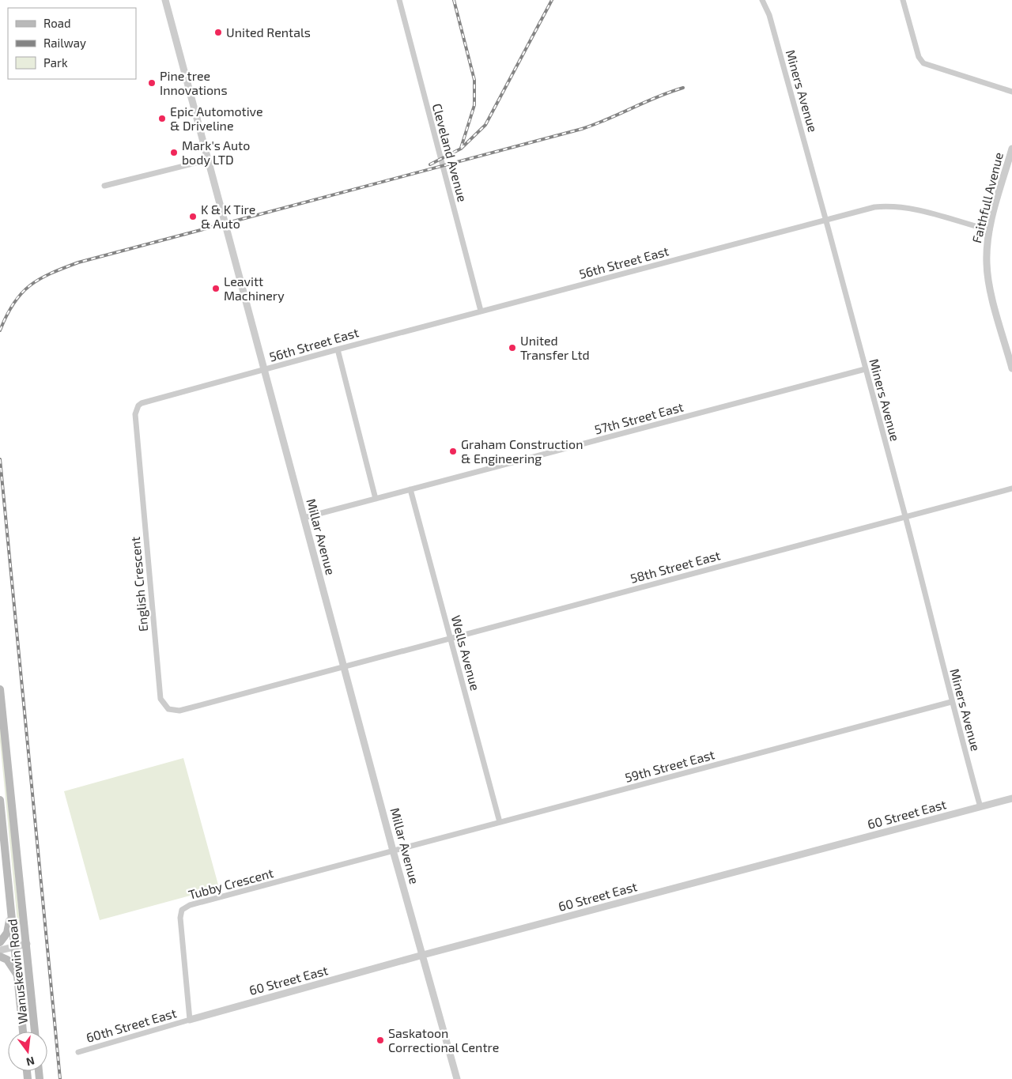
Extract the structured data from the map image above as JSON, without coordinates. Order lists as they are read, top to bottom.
{
  "streets": {
    "main road": ["Wanuskewin Road"],
    "street": [
      "Miners Avenue",
      "Cleveland Avenue",
      "Faithfull Avenue",
      "56th Street East",
      "57th Street East",
      "Millar Avenue",
      "58th Street East",
      "English Crescent",
      "Wells Avenue",
      "59th Street East",
      "60 Street East",
      "Tubby Crescent",
      "60th Street East"
    ]
  },
  "crossings": [
    ["Miners Avenue", "56th Street East"],
    ["Miners Avenue", "57th Street East"],
    ["Miners Avenue", "58th Street East"],
    ["Miners Avenue", "59th Street East"],
    ["Miners Avenue", "60 Street East"],
    ["Cleveland Avenue", "56th Street East"],
    ["Faithfull Avenue", "56th Street East"],
    ["56th Street East", "Millar Avenue"],
    ["56th Street East", "English Crescent"],
    ["57th Street East", "Millar Avenue"],
    ["57th Street East", "Wells Avenue"],
    ["Millar Avenue", "58th Street East"],
    ["Millar Avenue", "English Crescent"],
    ["Millar Avenue", "59th Street East"],
    ["Millar Avenue", "60 Street East"],
    ["Millar Avenue", "Tubby Crescent"],
    ["58th Street East", "English Crescent"],
    ["58th Street East", "Wells Avenue"],
    ["Wells Avenue", "59th Street East"],
    ["59th Street East", "Tubby Crescent"],
    ["60 Street East", "Tubby Crescent"],
    ["60 Street East", "60th Street East"],
    ["Tubby Crescent", "60th Street East"]
  ],
  "places": [
    "United Rentals",
    "Pine tree Innovations",
    "Epic Automotive & Driveline",
    "Mark's Auto body LTD",
    "K & K Tire & Auto",
    "Leavitt Machinery",
    "United Transfer Ltd",
    "Graham Construction & Engineering",
    "Saskatoon Correctional Centre"
  ],
  "legend": ["Road", "Railway", "Park"],
  "north": "bottom"
}
